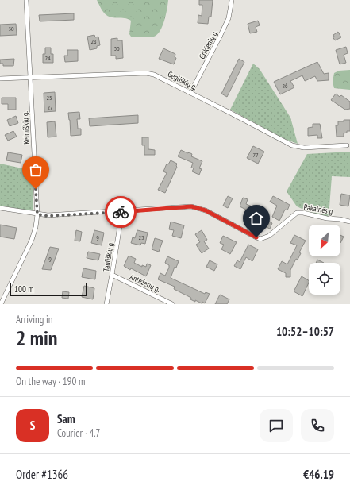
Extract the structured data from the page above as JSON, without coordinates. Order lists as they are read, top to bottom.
{
  "streets": {
    "street": [
      "Grikienių g.",
      "Gegliškių g.",
      "Kelmiškių g.",
      "Pakalnės g.",
      "Tauliškių g.",
      "Antežerių g."
    ]
  },
  "crossings": [
    ["Grikienių g.", "Gegliškių g."],
    ["Gegliškių g.", "Kelmiškių g."],
    ["Pakalnės g.", "Tauliškių g."],
    ["Tauliškių g.", "Antežerių g."]
  ],
  "house_numbers": [
    "30",
    "28",
    "30",
    "24",
    "26",
    "25",
    "27",
    "77",
    "9",
    "23",
    "9"
  ],
  "scale_bar": "100 m",
  "north": "bottom left",
  "page": {
    "scale": "100 m",
    "heading": ["2 min", "Arriving in", "10:52–10:57"],
    "panel": [
      "Sam",
      "Courier · 4.7",
      "Order #1366",
      "€46.19"
    ],
    "bar": "On the way · 190 m",
    "round": "S"
  }
}
